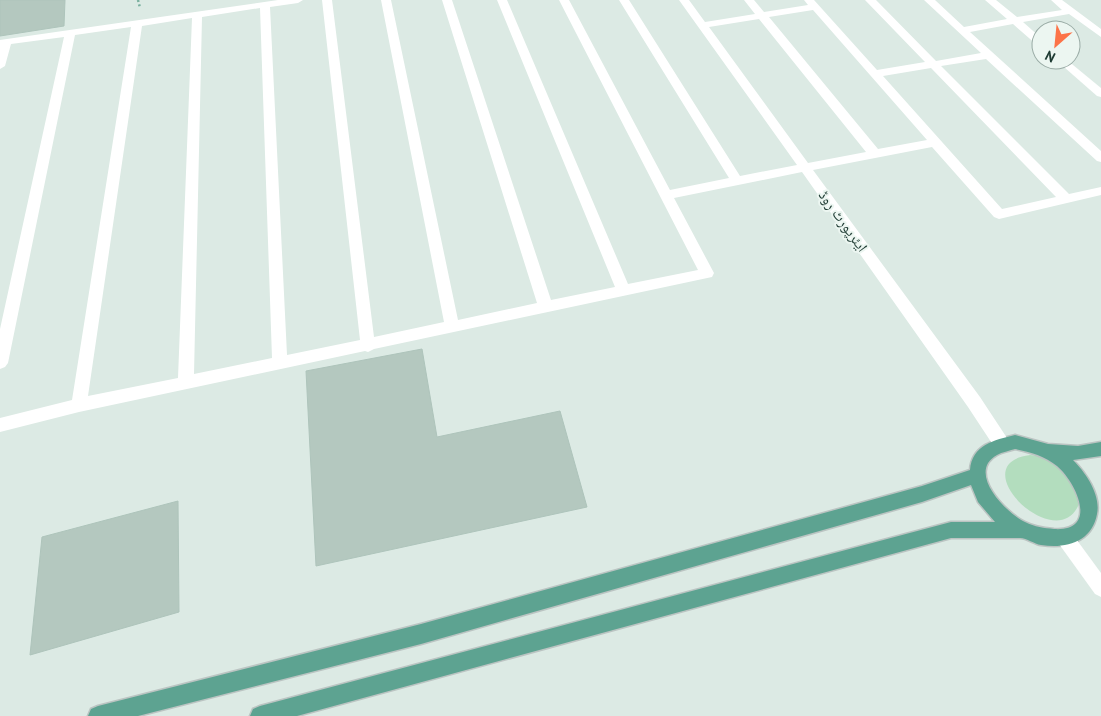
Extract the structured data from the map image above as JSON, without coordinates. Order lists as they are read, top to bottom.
{
  "streets": {
    "street": ["ایئرپورٹ روڈ"]
  },
  "north": "bottom left"
}
